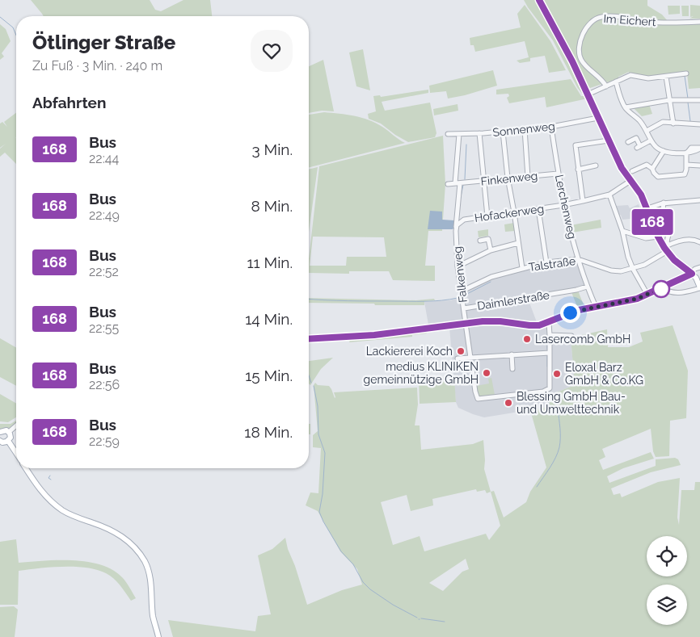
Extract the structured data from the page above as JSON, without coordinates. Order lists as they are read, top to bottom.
{
  "streets": {
    "street": [
      "Im Eichert",
      "Sonnenweg",
      "Finkenweg",
      "Lerchenweg",
      "Hofackerweg",
      "Talstraße",
      "Falkenweg",
      "Daimlerstraße"
    ]
  },
  "crossings": [
    ["Sonnenweg", "Lerchenweg"],
    ["Finkenweg", "Lerchenweg"],
    ["Lerchenweg", "Hofackerweg"],
    ["Lerchenweg", "Talstraße"],
    ["Lerchenweg", "Daimlerstraße"],
    ["Hofackerweg", "Falkenweg"],
    ["Talstraße", "Falkenweg"],
    ["Falkenweg", "Daimlerstraße"]
  ],
  "places": [
    "Lasercomb GmbH",
    "Lackiererei Koch",
    "medius KLINIKEN gemeinnützige GmbH",
    "Eloxal Barz GmbH & Co.KG",
    "Blessing GmbH Bau- und Umwelttechnik"
  ],
  "lines": ["bus line 168"],
  "page": {
    "on_map": "168",
    "heading": [
      ["Ötlinger Straße", "Zu Fuß · 3 Min. · 240 m"],
      "Abfahrten"
    ],
    "list": [
      {
        "mark": "168",
        "name": "Bus",
        "note": "22:44",
        "value": "3 Min."
      },
      {
        "mark": "168",
        "name": "Bus",
        "note": "22:49",
        "value": "8 Min."
      },
      {
        "mark": "168",
        "name": "Bus",
        "note": "22:52",
        "value": "11 Min."
      },
      {
        "mark": "168",
        "name": "Bus",
        "note": "22:55",
        "value": "14 Min."
      },
      {
        "mark": "168",
        "name": "Bus",
        "note": "22:56",
        "value": "15 Min."
      },
      {
        "mark": "168",
        "name": "Bus",
        "note": "22:59",
        "value": "18 Min."
      }
    ]
  }
}
